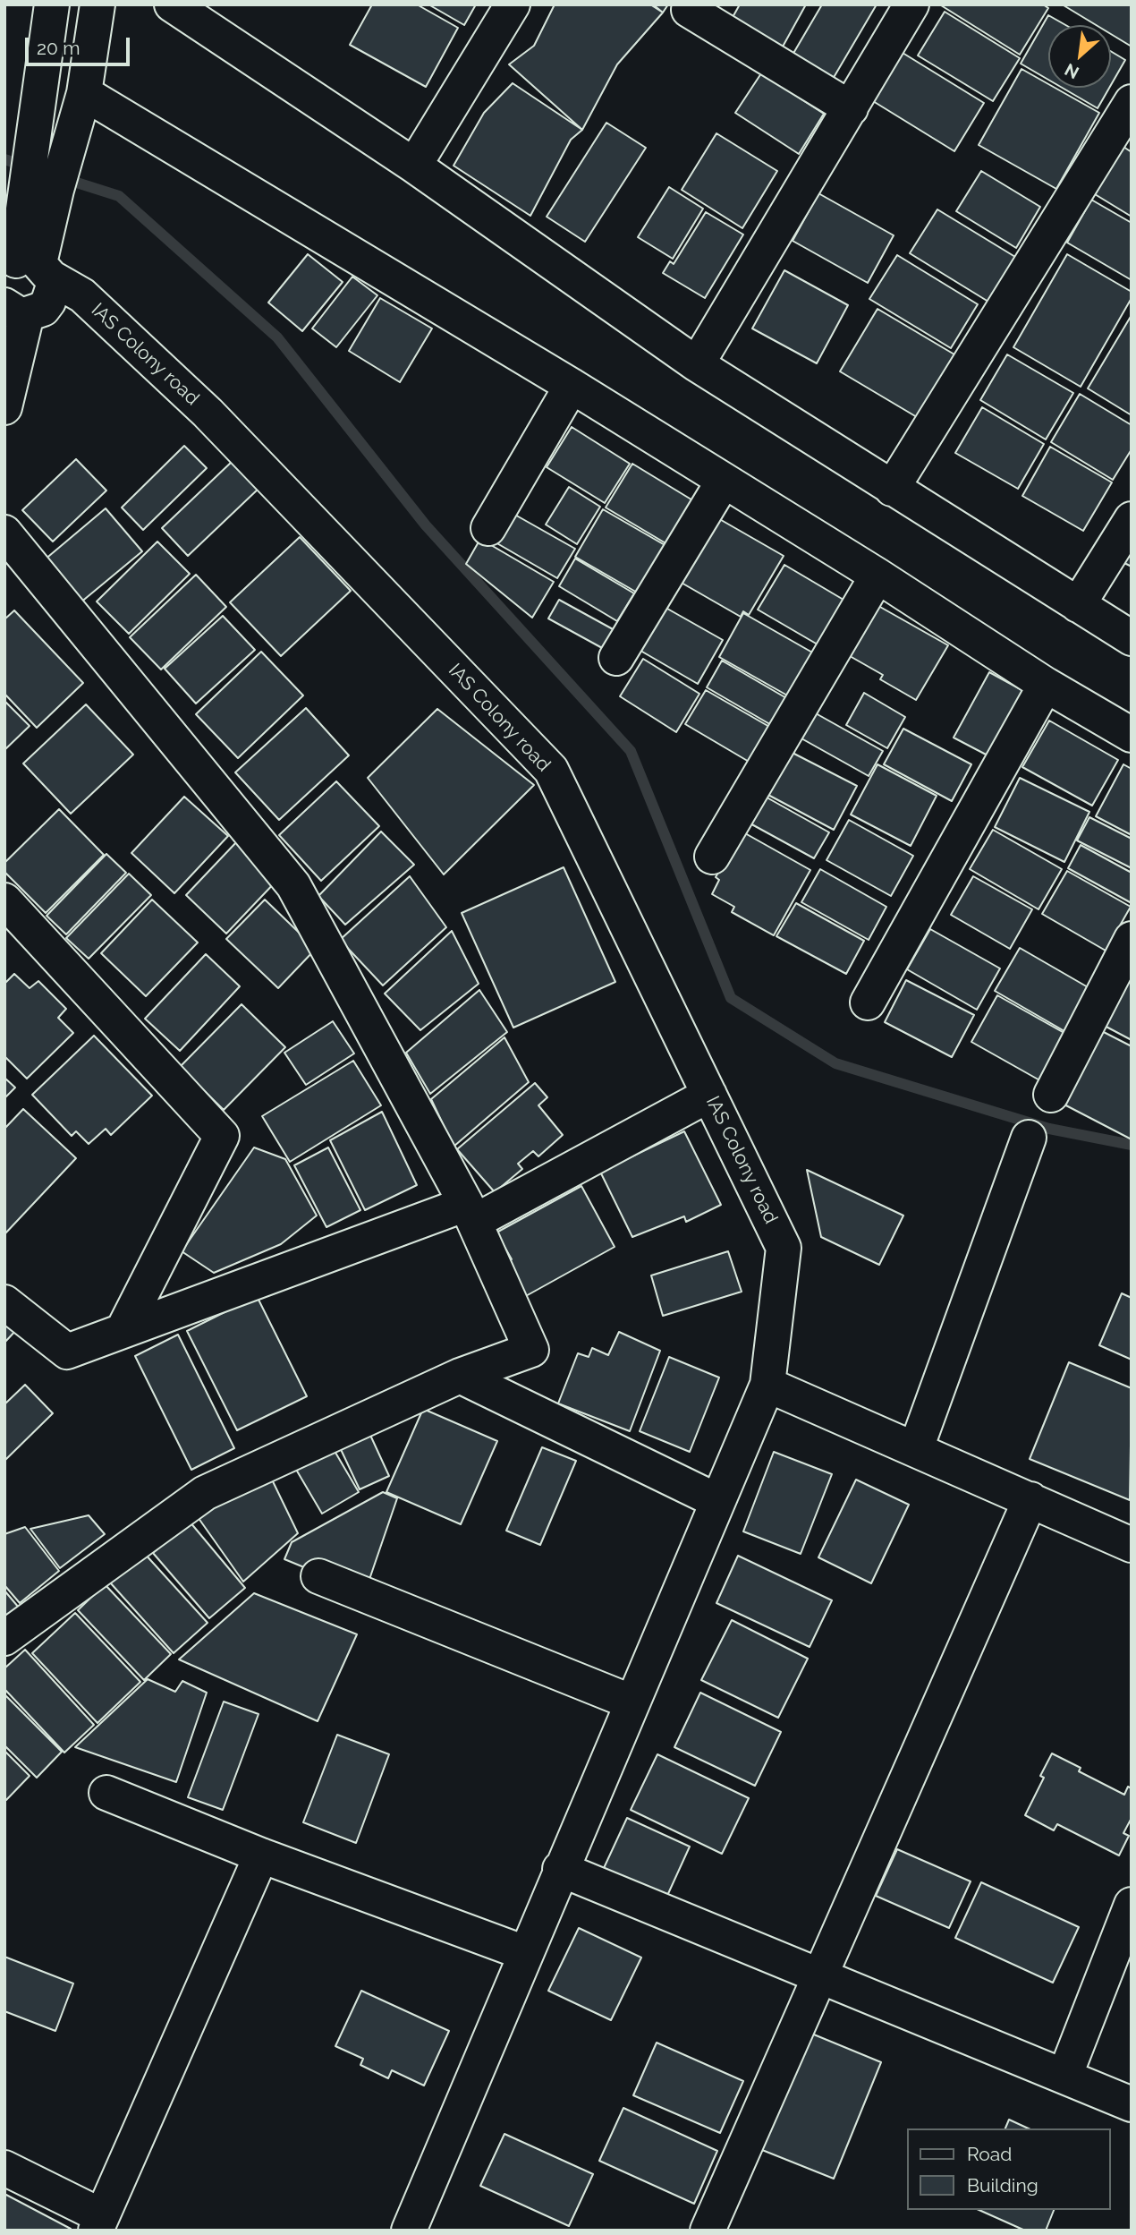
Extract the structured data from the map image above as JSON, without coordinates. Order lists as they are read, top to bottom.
{
  "streets": {
    "street": ["IAS Colony road"]
  },
  "legend": ["Road", "Building"],
  "scale_bar": "20 m",
  "north": "bottom left"
}
